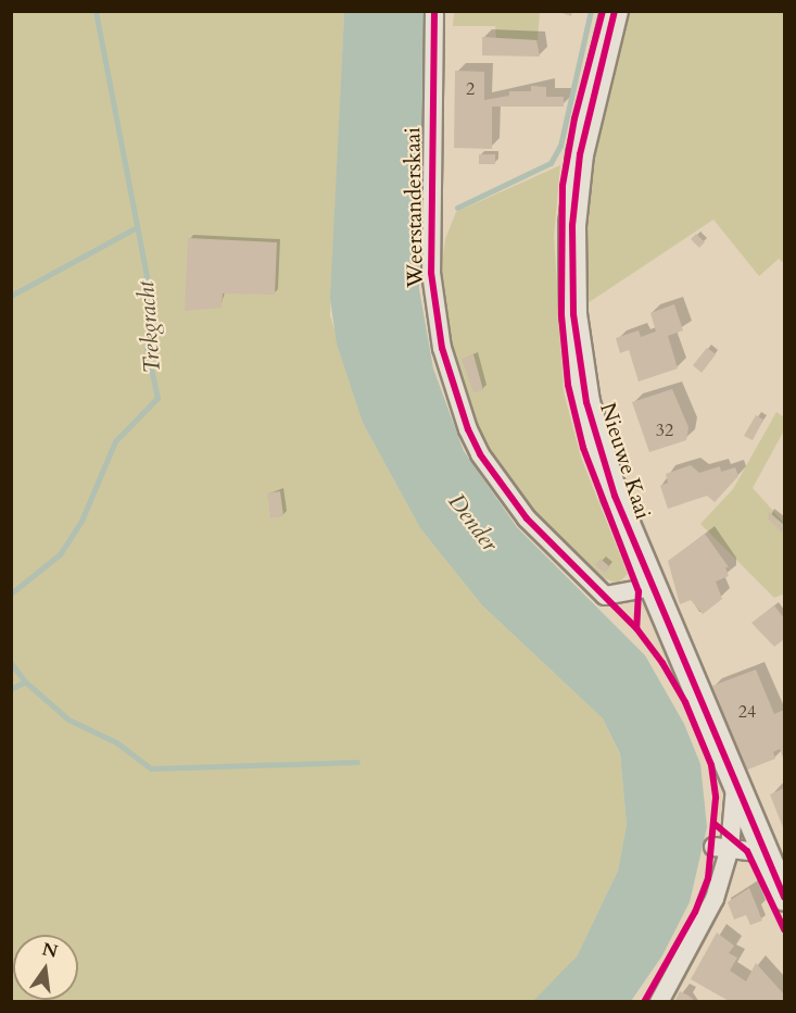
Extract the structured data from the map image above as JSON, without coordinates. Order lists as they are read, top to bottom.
{
  "streets": {
    "main road": ["Nieuwe Kaai"],
    "street": ["Weerstanderskaai"]
  },
  "crossings": [
    ["Weerstanderskaai", "Nieuwe Kaai"]
  ],
  "water": ["Trekgracht", "Dender"],
  "house_numbers": ["2", "32", "24"],
  "north": "top"
}
